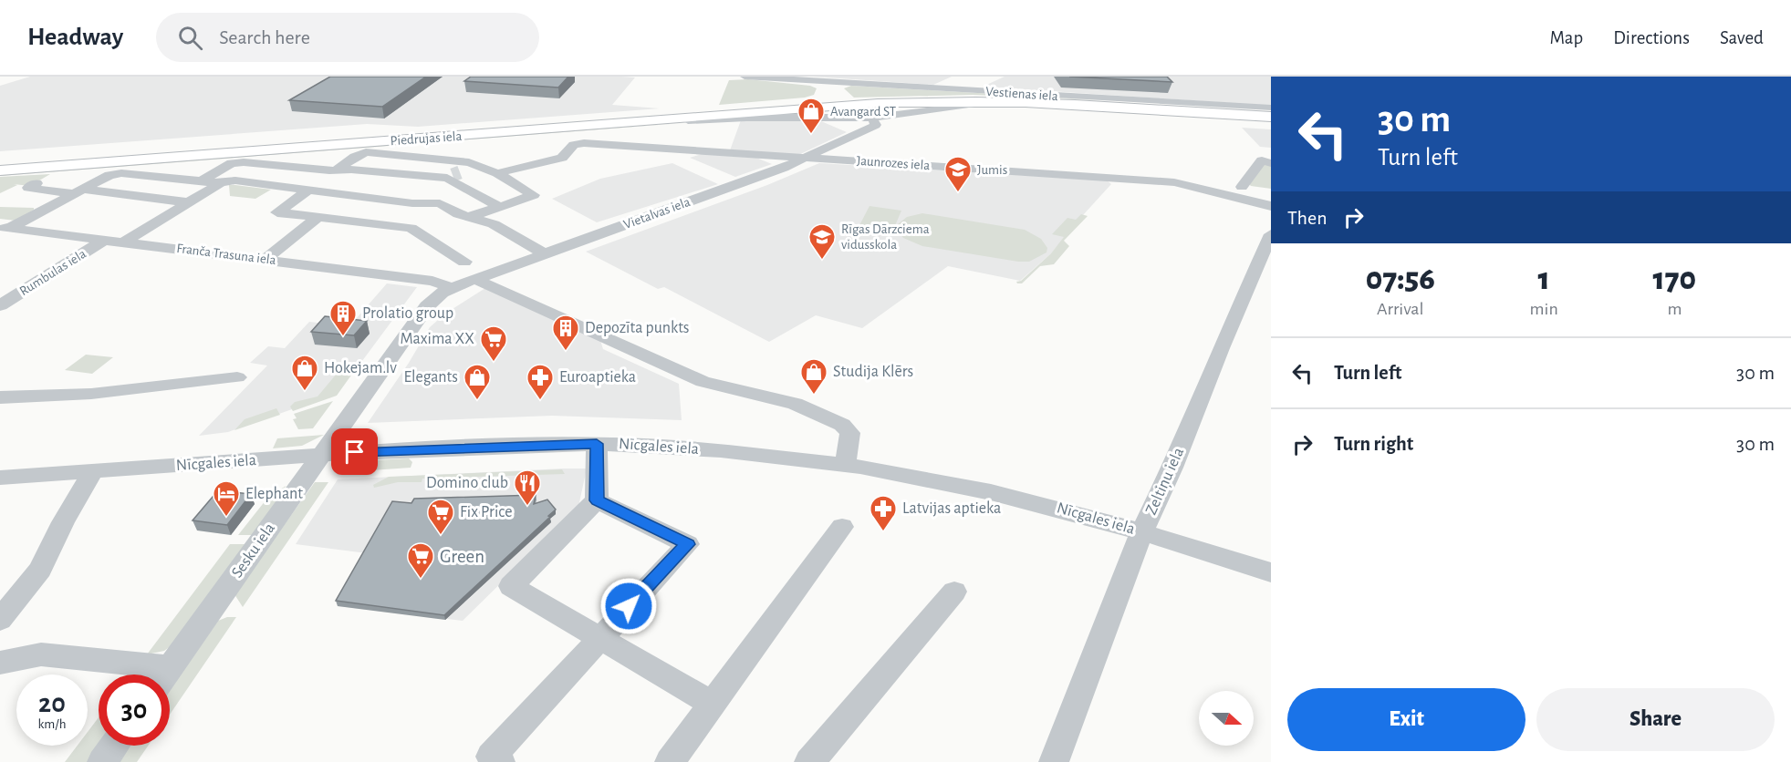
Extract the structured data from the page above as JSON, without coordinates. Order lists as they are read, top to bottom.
{
  "streets": {
    "main road": ["Vestienas iela", "Piedrujas iela"],
    "street": [
      "Jaunrozes iela",
      "Vietalvas iela",
      "Franča Trasuna iela",
      "Rumbulas iela",
      "Nīcgales iela",
      "Zeltiņu iela",
      "Sesku iela"
    ]
  },
  "crossings": [
    ["Vestienas iela", "Piedrujas iela"],
    ["Jaunrozes iela", "Vietalvas iela"],
    ["Vietalvas iela", "Franča Trasuna iela"],
    ["Vietalvas iela", "Sesku iela"],
    ["Franča Trasuna iela", "Rumbulas iela"],
    ["Franča Trasuna iela", "Sesku iela"],
    ["Nīcgales iela", "Zeltiņu iela"],
    ["Nīcgales iela", "Sesku iela"]
  ],
  "places": {
    "shop": [
      "Avangard ST",
      "Hokejam.lv",
      "Studija Klērs",
      "Elegants"
    ],
    "school or university": ["Jumis", "Rīgas Dārzciema vidusskola"],
    "building": ["Prolatio group", "Depozīta punkts"],
    "supermarket": ["Maxima XX", "Fix Price", "Green"],
    "pharmacy": ["Euroaptieka", "Latvijas aptieka"],
    "restaurant": ["Domino club"],
    "hotel": ["Elephant"]
  },
  "north": "right",
  "page": {
    "header": "Headway",
    "search": "Search here",
    "nav": ["Map", "Directions", "Saved"],
    "turn": ["30 m", "Turn left"],
    "then": "Then",
    "eta": [
      "07:56",
      "Arrival",
      "1",
      "min",
      "170",
      "m"
    ],
    "list": [
      {
        "name": "Turn left",
        "value": "30 m"
      },
      {
        "name": "Turn right",
        "value": "30 m"
      }
    ],
    "speed": "20 km/h",
    "limit": "30",
    "buttons": ["Exit", "Share"]
  }
}
